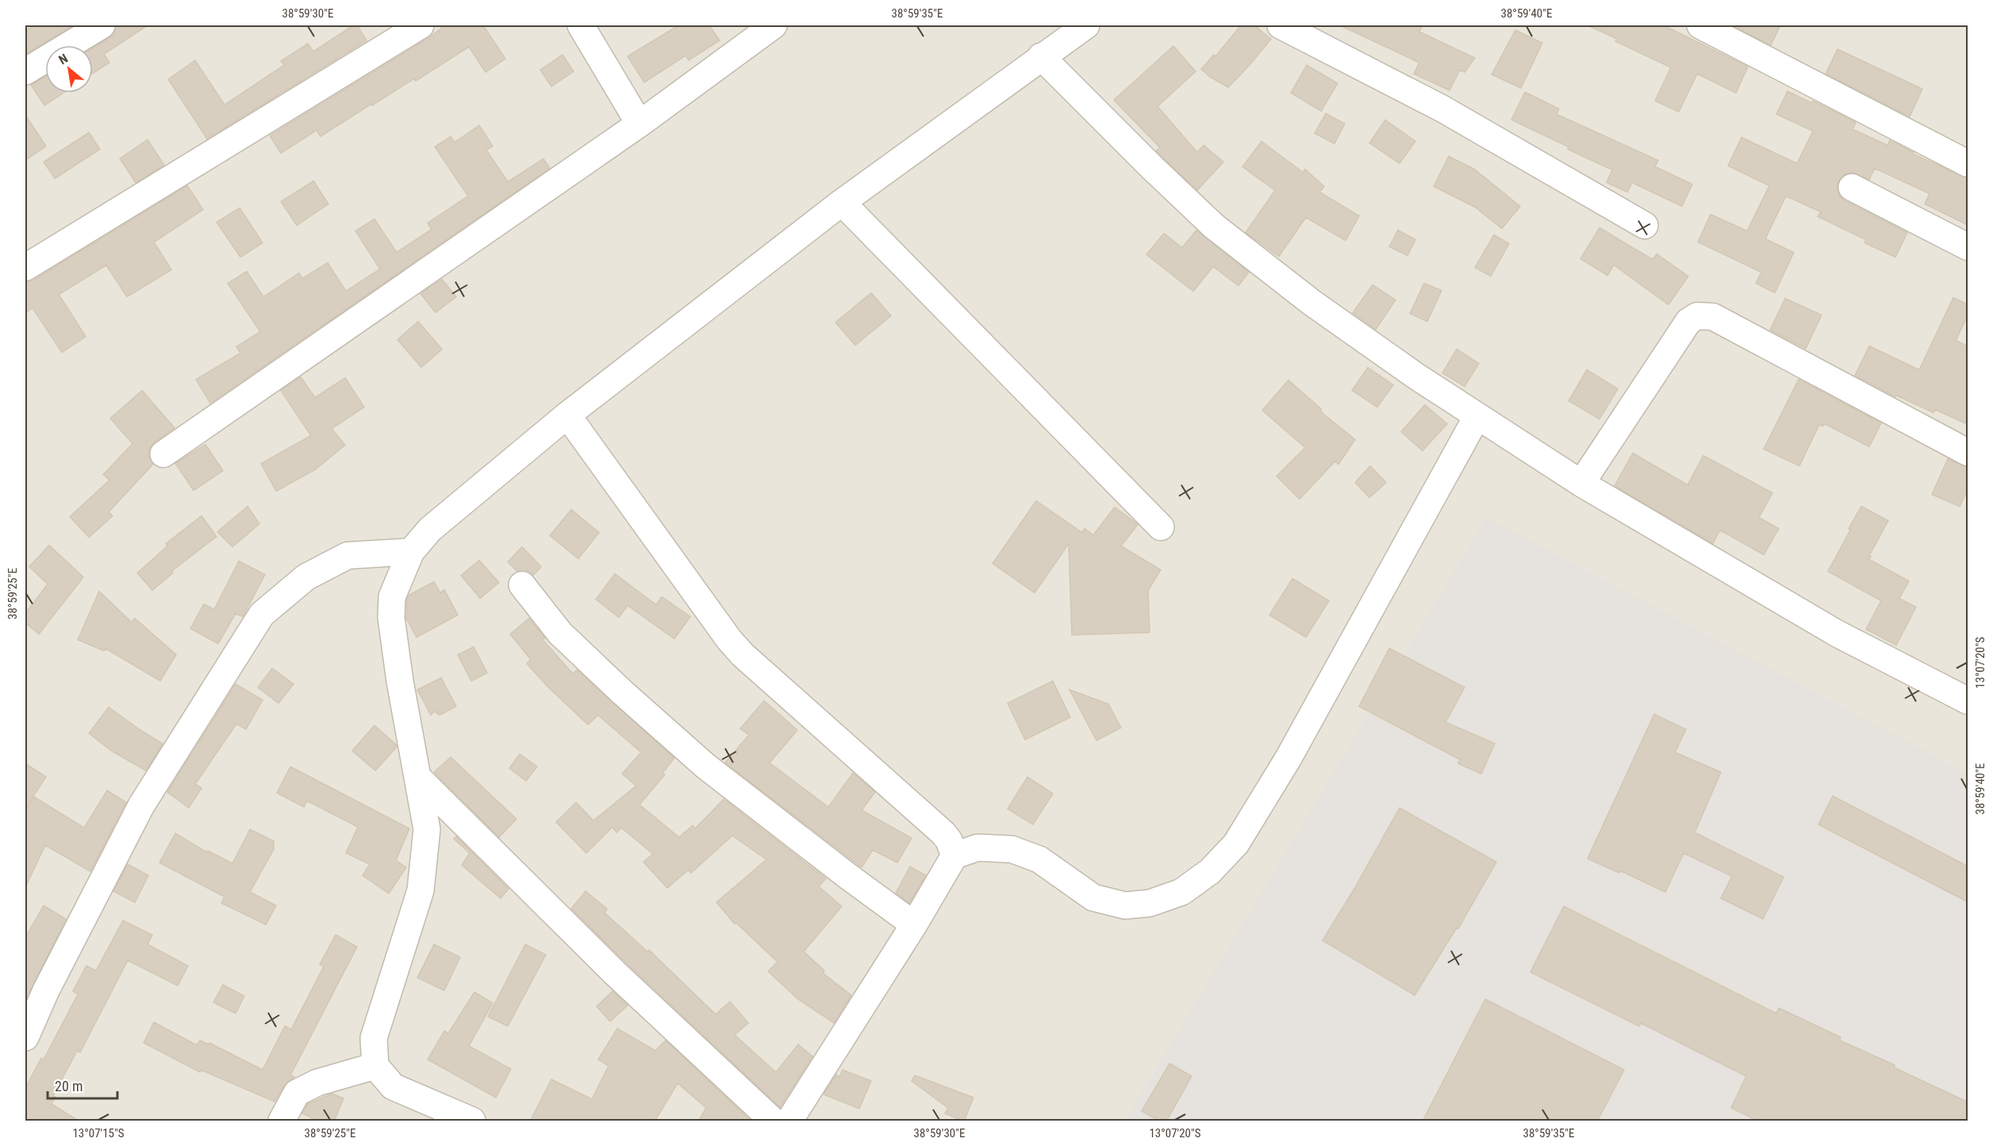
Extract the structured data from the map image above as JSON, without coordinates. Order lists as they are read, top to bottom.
{
  "scale_bar": "20 m",
  "north": "top left",
  "coordinates": [
    "38°59'30\"E",
    "38°59'35\"E",
    "38°59'40\"E",
    "38°59'25\"E",
    "13°07'20\"S",
    "13°07'15\"S"
  ]
}
